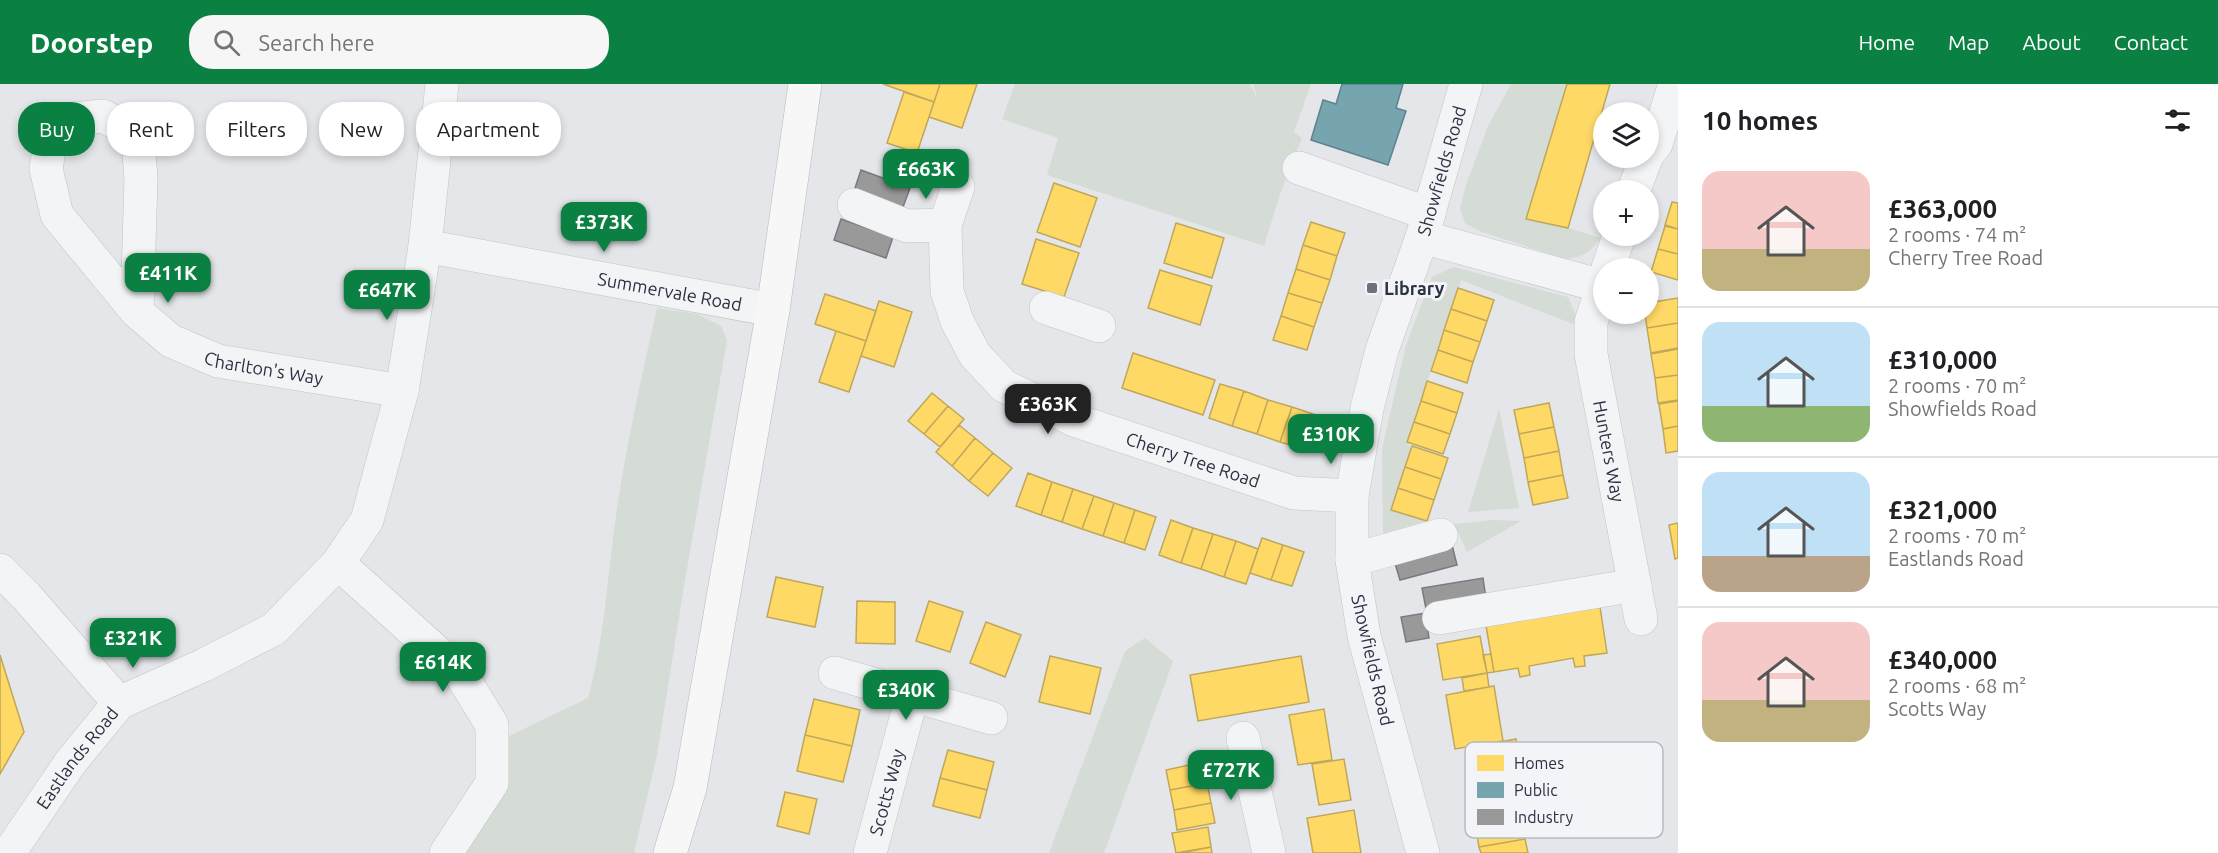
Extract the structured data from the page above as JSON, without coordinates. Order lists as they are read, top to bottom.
{
  "streets": {
    "street": [
      "Showfields Road",
      "Summervale Road",
      "Charlton's Way",
      "Hunters Way",
      "Cherry Tree Road",
      "Eastlands Road",
      "Scotts Way"
    ]
  },
  "crossings": [
    ["Showfields Road", "Cherry Tree Road"]
  ],
  "places": {
    "transit": ["Library"]
  },
  "legend": ["Homes", "Public", "Industry"],
  "page": {
    "header": "Doorstep",
    "search": "Search here",
    "nav": [
      "Home",
      "Map",
      "About",
      "Contact"
    ],
    "heading": "10 homes",
    "map_buttons": ["+", "−"],
    "chip": [
      "Buy",
      "Rent",
      "Filters",
      "New",
      "Apartment"
    ],
    "price": [
      "£663K",
      "£373K",
      "£411K",
      "£647K",
      "£363K",
      "£310K",
      "£321K",
      "£614K",
      "£340K",
      "£727K"
    ],
    "list": [
      {
        "name": "£363,000",
        "note": "2 rooms · 74 m² · Cherry Tree Road"
      },
      {
        "name": "£310,000",
        "note": "2 rooms · 70 m² · Showfields Road"
      },
      {
        "name": "£321,000",
        "note": "2 rooms · 70 m² · Eastlands Road"
      },
      {
        "name": "£340,000",
        "note": "2 rooms · 68 m² · Scotts Way"
      }
    ]
  }
}
